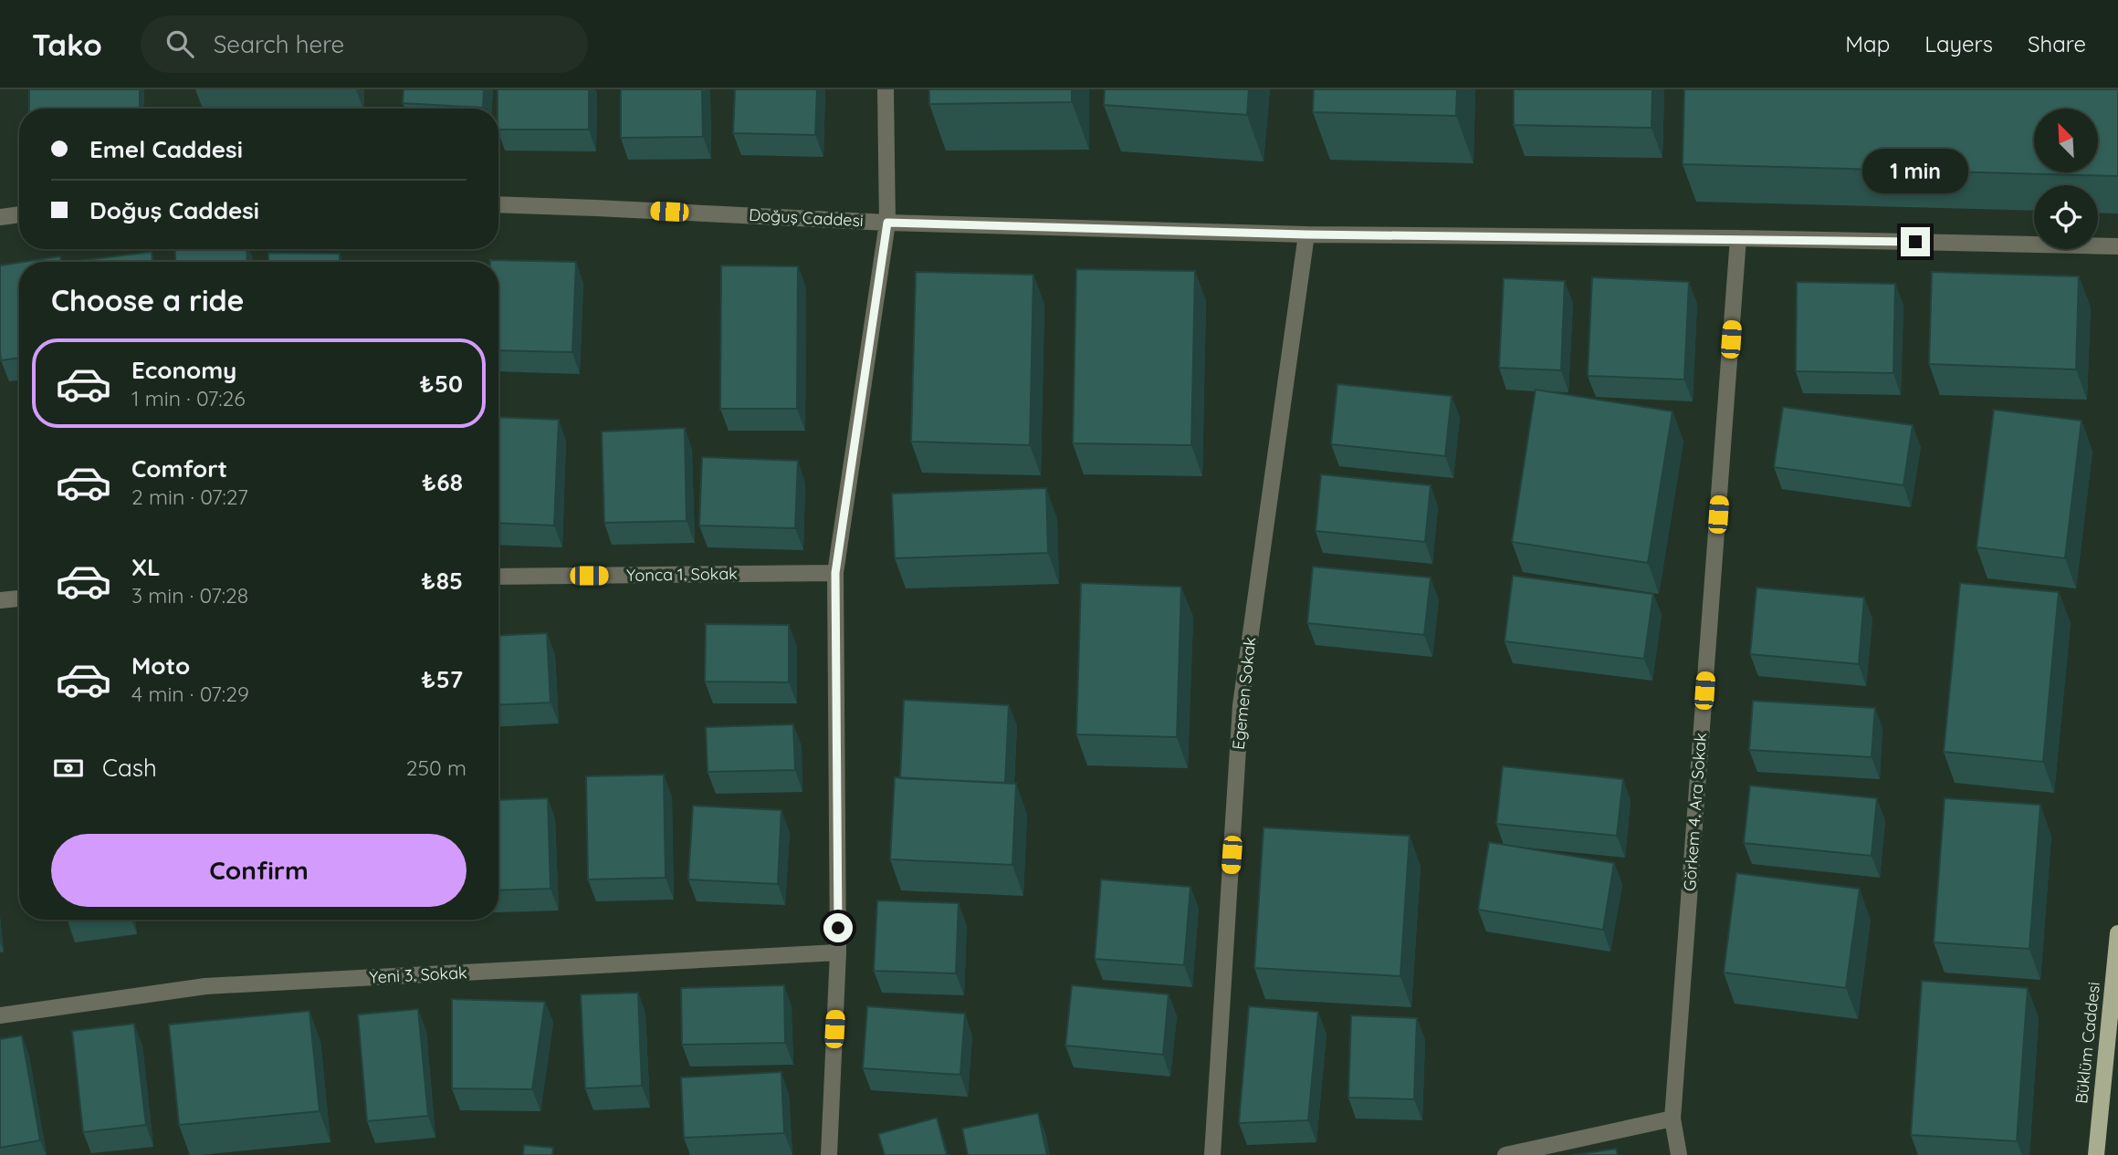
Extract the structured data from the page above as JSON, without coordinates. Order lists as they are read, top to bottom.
{
  "streets": {
    "main road": ["Büklüm Caddesi"],
    "street": [
      "Doğuş Caddesi",
      "Yonca 1. Sokak",
      "Egemen Sokak",
      "Görkem 4. Ara Sokak",
      "Yeni 3. Sokak"
    ]
  },
  "crossings": [
    ["Doğuş Caddesi", "Egemen Sokak"],
    ["Doğuş Caddesi", "Görkem 4. Ara Sokak"]
  ],
  "north": "top left",
  "page": {
    "header": "Tako",
    "search": "Search here",
    "nav": ["Map", "Layers", "Share"],
    "banner": ["Emel Caddesi", "Doğuş Caddesi"],
    "bubble": "1 min",
    "heading": "Choose a ride",
    "list": [
      {
        "name": "Economy",
        "note": "1 min · 07:26",
        "value": "₺50"
      },
      {
        "name": "Comfort",
        "note": "2 min · 07:27",
        "value": "₺68"
      },
      {
        "name": "XL",
        "note": "3 min · 07:28",
        "value": "₺85"
      },
      {
        "name": "Moto",
        "note": "4 min · 07:29",
        "value": "₺57"
      }
    ],
    "pay": ["Cash", "250 m"],
    "buttons": "Confirm"
  }
}
